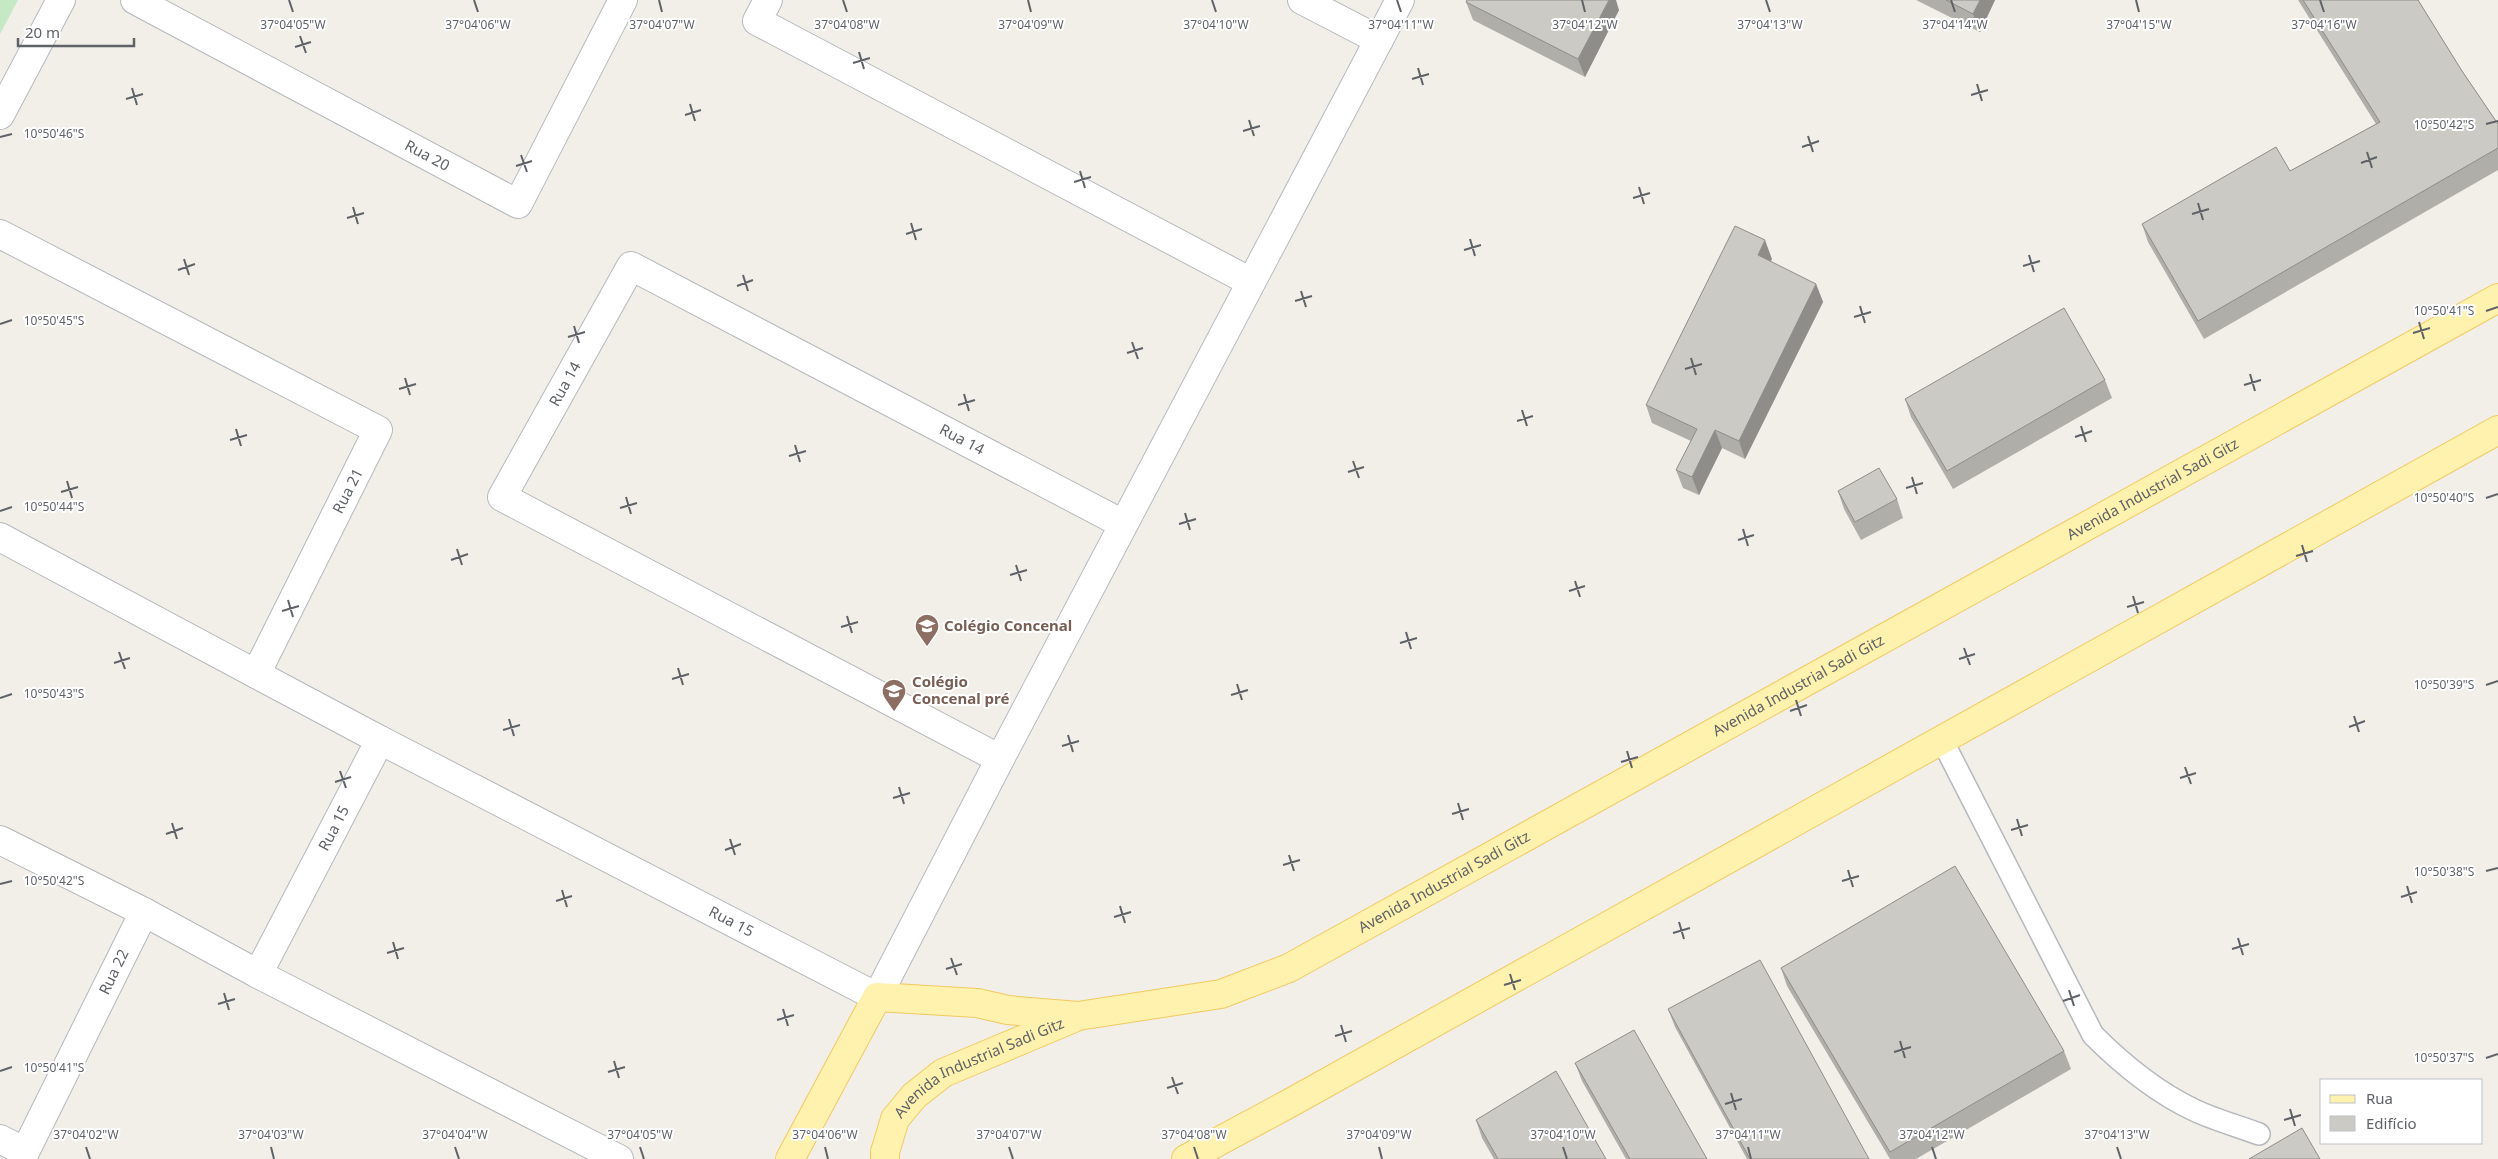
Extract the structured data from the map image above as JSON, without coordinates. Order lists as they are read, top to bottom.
{
  "streets": {
    "main road": ["Avenida Industrial Sadi Gitz"],
    "street": [
      "Rua 20",
      "Rua 14",
      "Rua 21",
      "Rua 15",
      "Rua 22"
    ]
  },
  "crossings": [
    ["Avenida Industrial Sadi Gitz", "Rua 15"]
  ],
  "places": {
    "school or university": ["Colégio Concenal", "Colégio Concenal pré"]
  },
  "legend": ["Rua", "Edifício"],
  "scale_bar": "20 m",
  "coordinates": [
    "37°04'05\"W",
    "37°04'06\"W",
    "37°04'07\"W",
    "37°04'08\"W",
    "37°04'09\"W",
    "37°04'10\"W",
    "37°04'11\"W",
    "37°04'12\"W",
    "37°04'13\"W",
    "37°04'14\"W",
    "37°04'15\"W",
    "37°04'16\"W",
    "10°50'42\"S",
    "10°50'46\"S",
    "10°50'41\"S",
    "10°50'45\"S",
    "10°50'40\"S",
    "10°50'44\"S",
    "10°50'39\"S",
    "10°50'43\"S",
    "10°50'38\"S",
    "10°50'37\"S",
    "37°04'02\"W",
    "37°04'03\"W",
    "37°04'04\"W"
  ]
}
